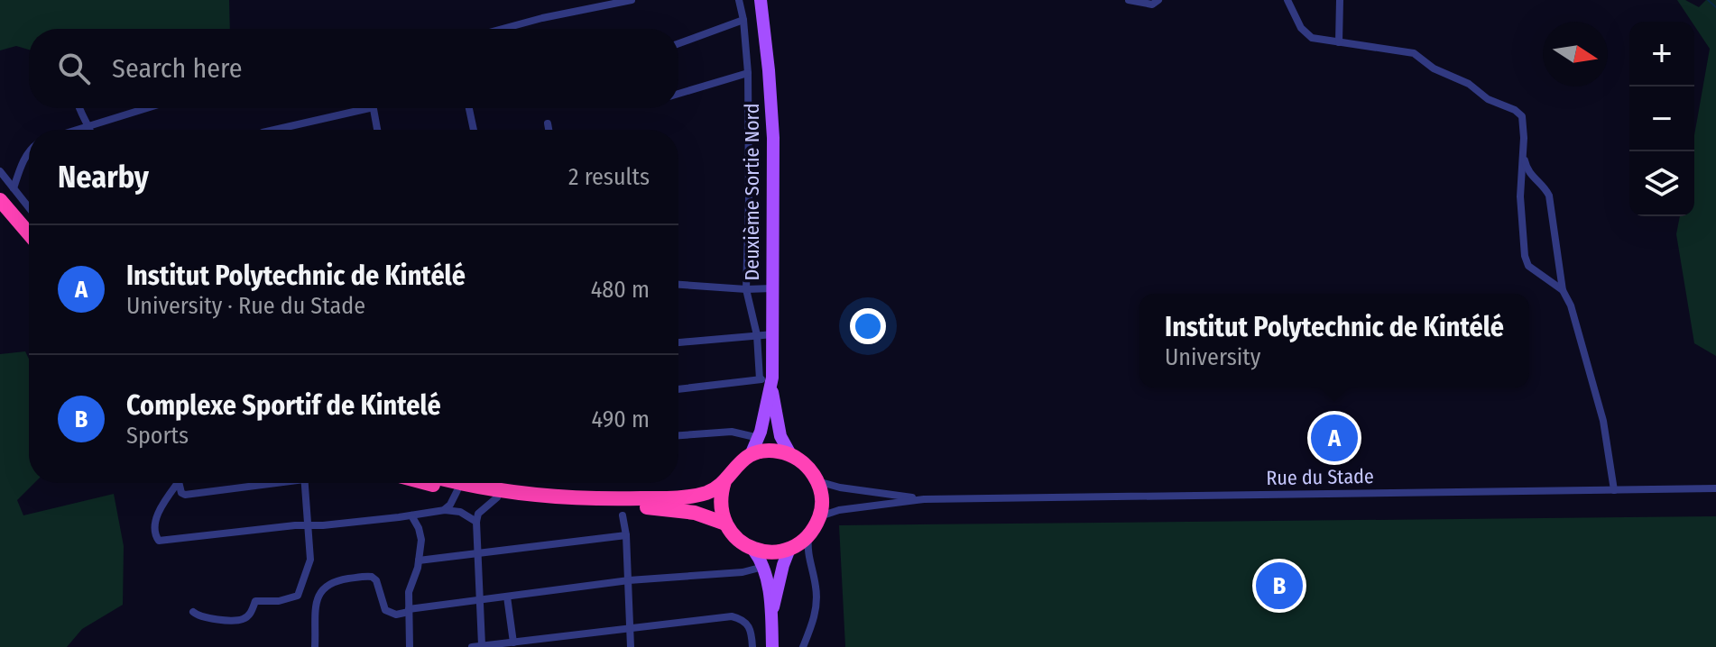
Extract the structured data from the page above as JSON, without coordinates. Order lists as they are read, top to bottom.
{
  "streets": {
    "main road": ["Deuxième Sortie Nord"],
    "street": ["Rue du Stade"]
  },
  "crossings": [
    ["Deuxième Sortie Nord", "Rue du Stade"]
  ],
  "north": "right",
  "page": {
    "map_buttons": ["+", "−"],
    "search": "Search here",
    "heading": ["Nearby", "2 results"],
    "list": [
      {
        "mark": "A",
        "name": "Institut Polytechnic de Kintélé",
        "note": "University · Rue du Stade",
        "value": "480 m"
      },
      {
        "mark": "B",
        "name": "Complexe Sportif de Kintelé",
        "note": "Sports",
        "value": "490 m"
      }
    ],
    "popup": ["Institut Polytechnic de Kintélé", "University"],
    "pins": ["A", "B"]
  }
}
